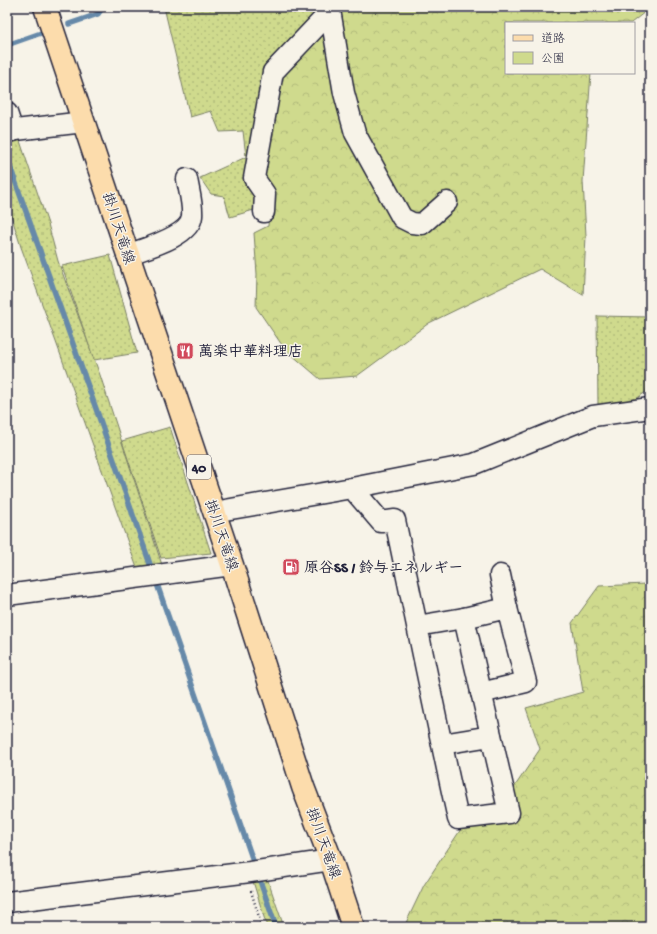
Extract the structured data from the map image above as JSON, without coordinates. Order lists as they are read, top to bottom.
{
  "streets": {
    "main road": ["掛川天竜線", "40"]
  },
  "places": {
    "restaurant": ["萬楽中華料理店"],
    "fuel station": ["原谷SS / 鈴与エネルギー"]
  },
  "legend": ["道路", "公園"]
}
